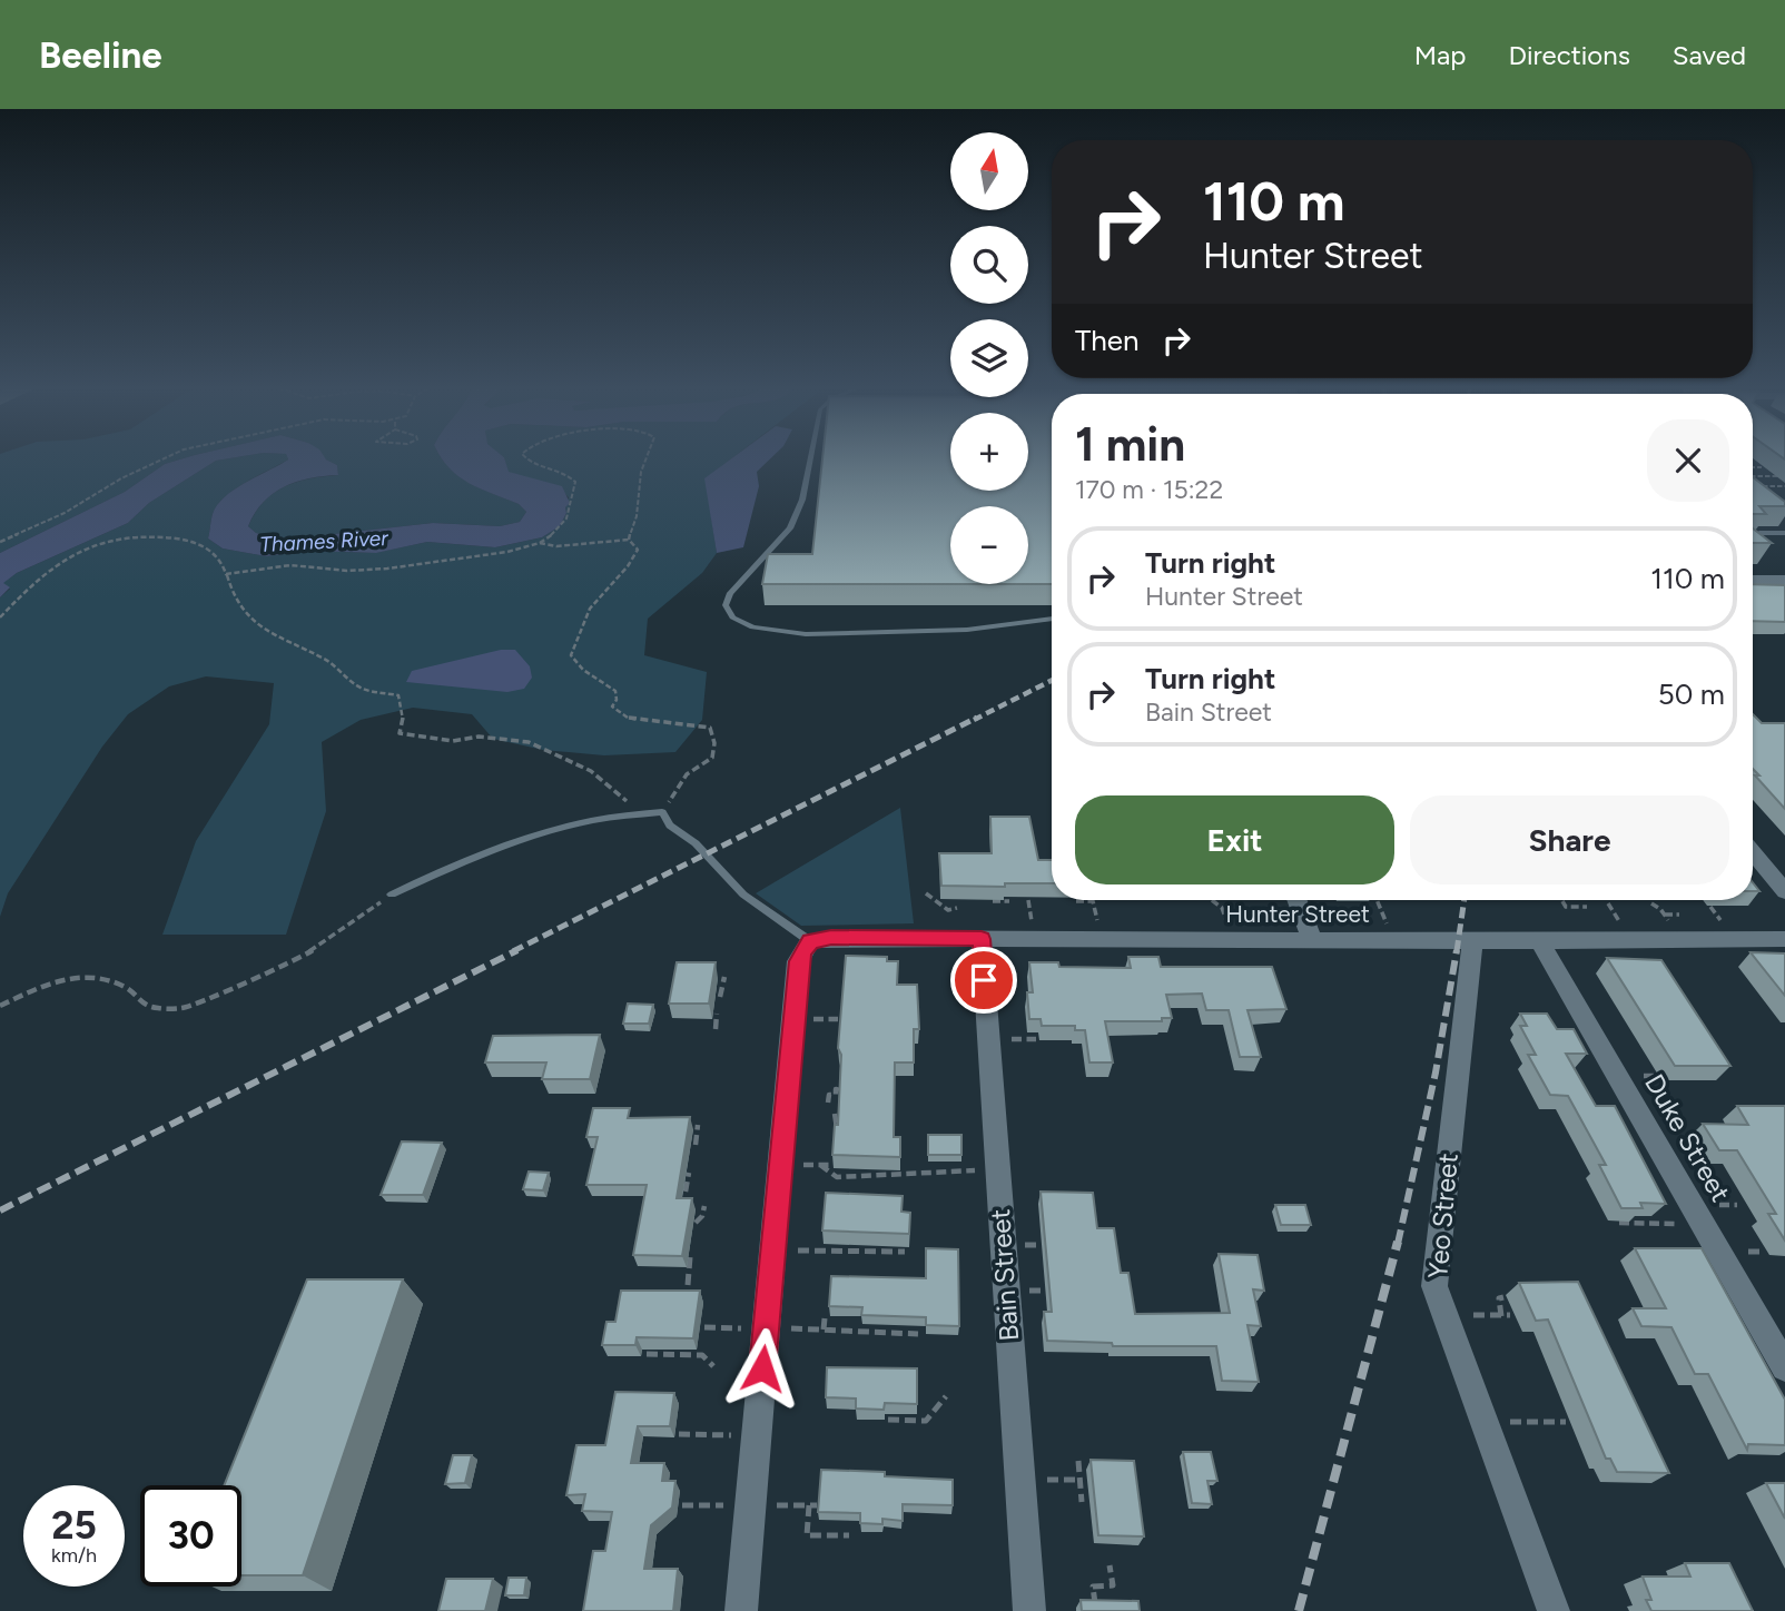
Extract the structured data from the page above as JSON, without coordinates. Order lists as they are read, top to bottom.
{
  "streets": {
    "street": [
      "Hunter Street",
      "Duke Street",
      "Yeo Street",
      "Bain Street"
    ]
  },
  "crossings": [
    ["Hunter Street", "Duke Street"],
    ["Hunter Street", "Yeo Street"],
    ["Hunter Street", "Bain Street"]
  ],
  "water": ["Thames River"],
  "north": "top",
  "page": {
    "header": "Beeline",
    "nav": ["Map", "Directions", "Saved"],
    "map_buttons": ["+", "−"],
    "turn": ["110 m", "Hunter Street"],
    "then": "Then",
    "heading": ["1 min", "170 m · 15:22"],
    "list": [
      {
        "name": "Turn right",
        "note": "Hunter Street",
        "value": "110 m"
      },
      {
        "name": "Turn right",
        "note": "Bain Street",
        "value": "50 m"
      }
    ],
    "buttons": ["Exit", "Share"],
    "speed": "25 km/h",
    "limit": "30"
  }
}
